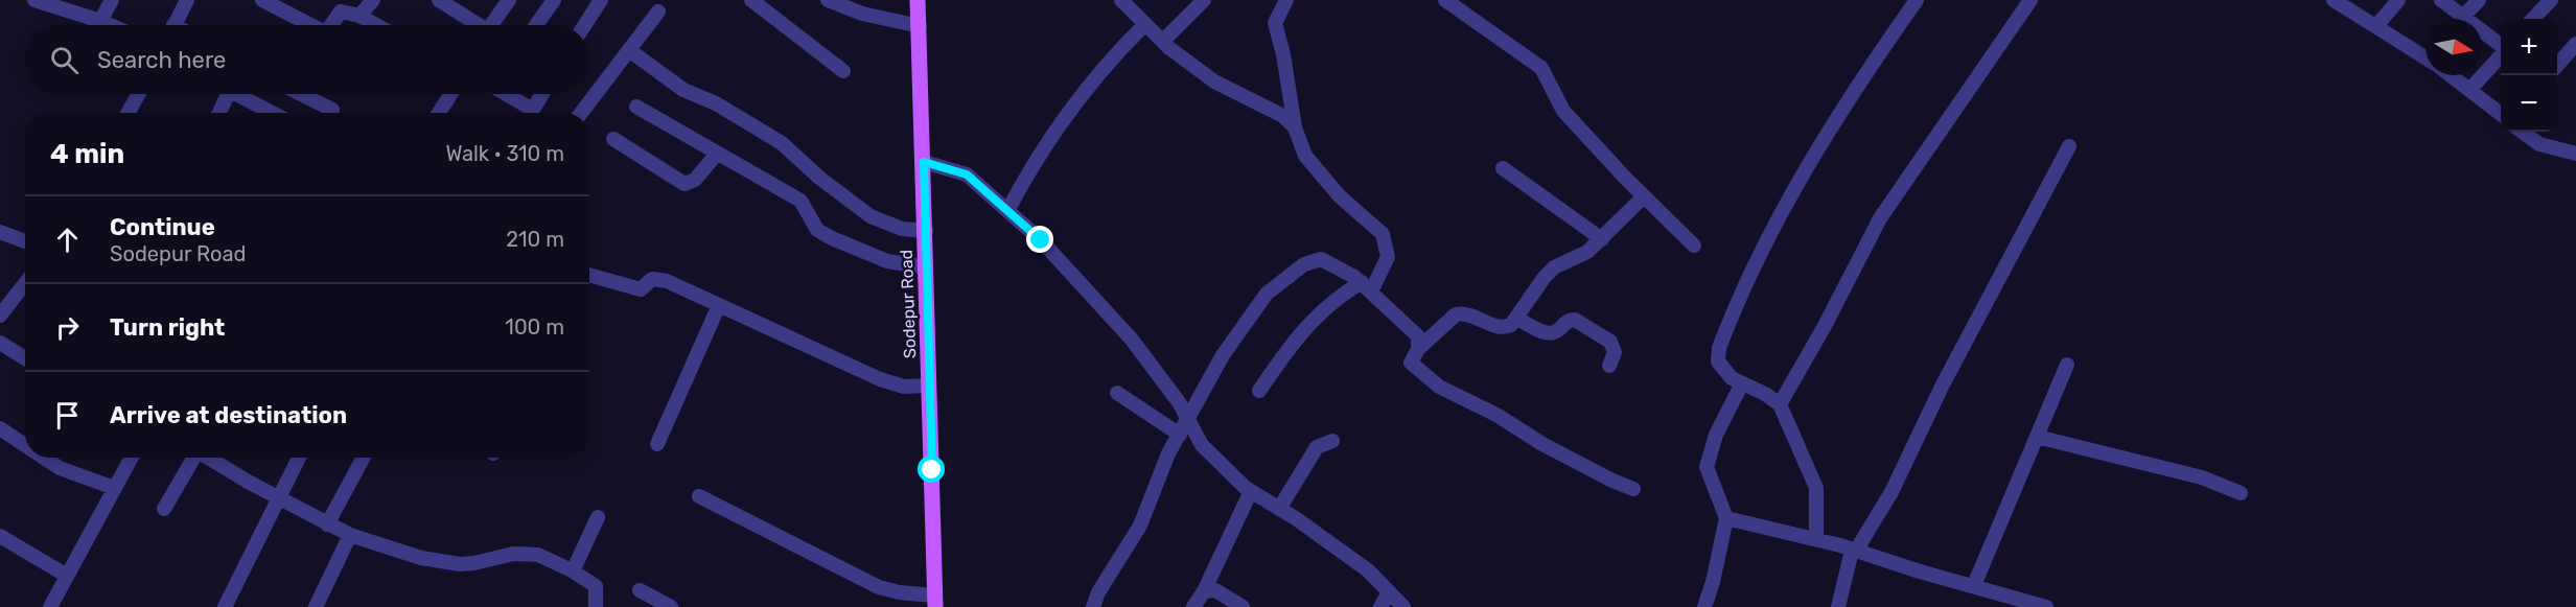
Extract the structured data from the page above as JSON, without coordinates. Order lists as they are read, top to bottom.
{
  "streets": {
    "main road": ["Sodepur Road"]
  },
  "north": "right",
  "page": {
    "map_buttons": ["+", "−"],
    "search": "Search here",
    "heading": ["4 min", "Walk · 310 m"],
    "list": [
      ["Continue", "Sodepur Road", "210 m"],
      ["Turn right", "100 m"],
      "Arrive at destination"
    ]
  }
}
